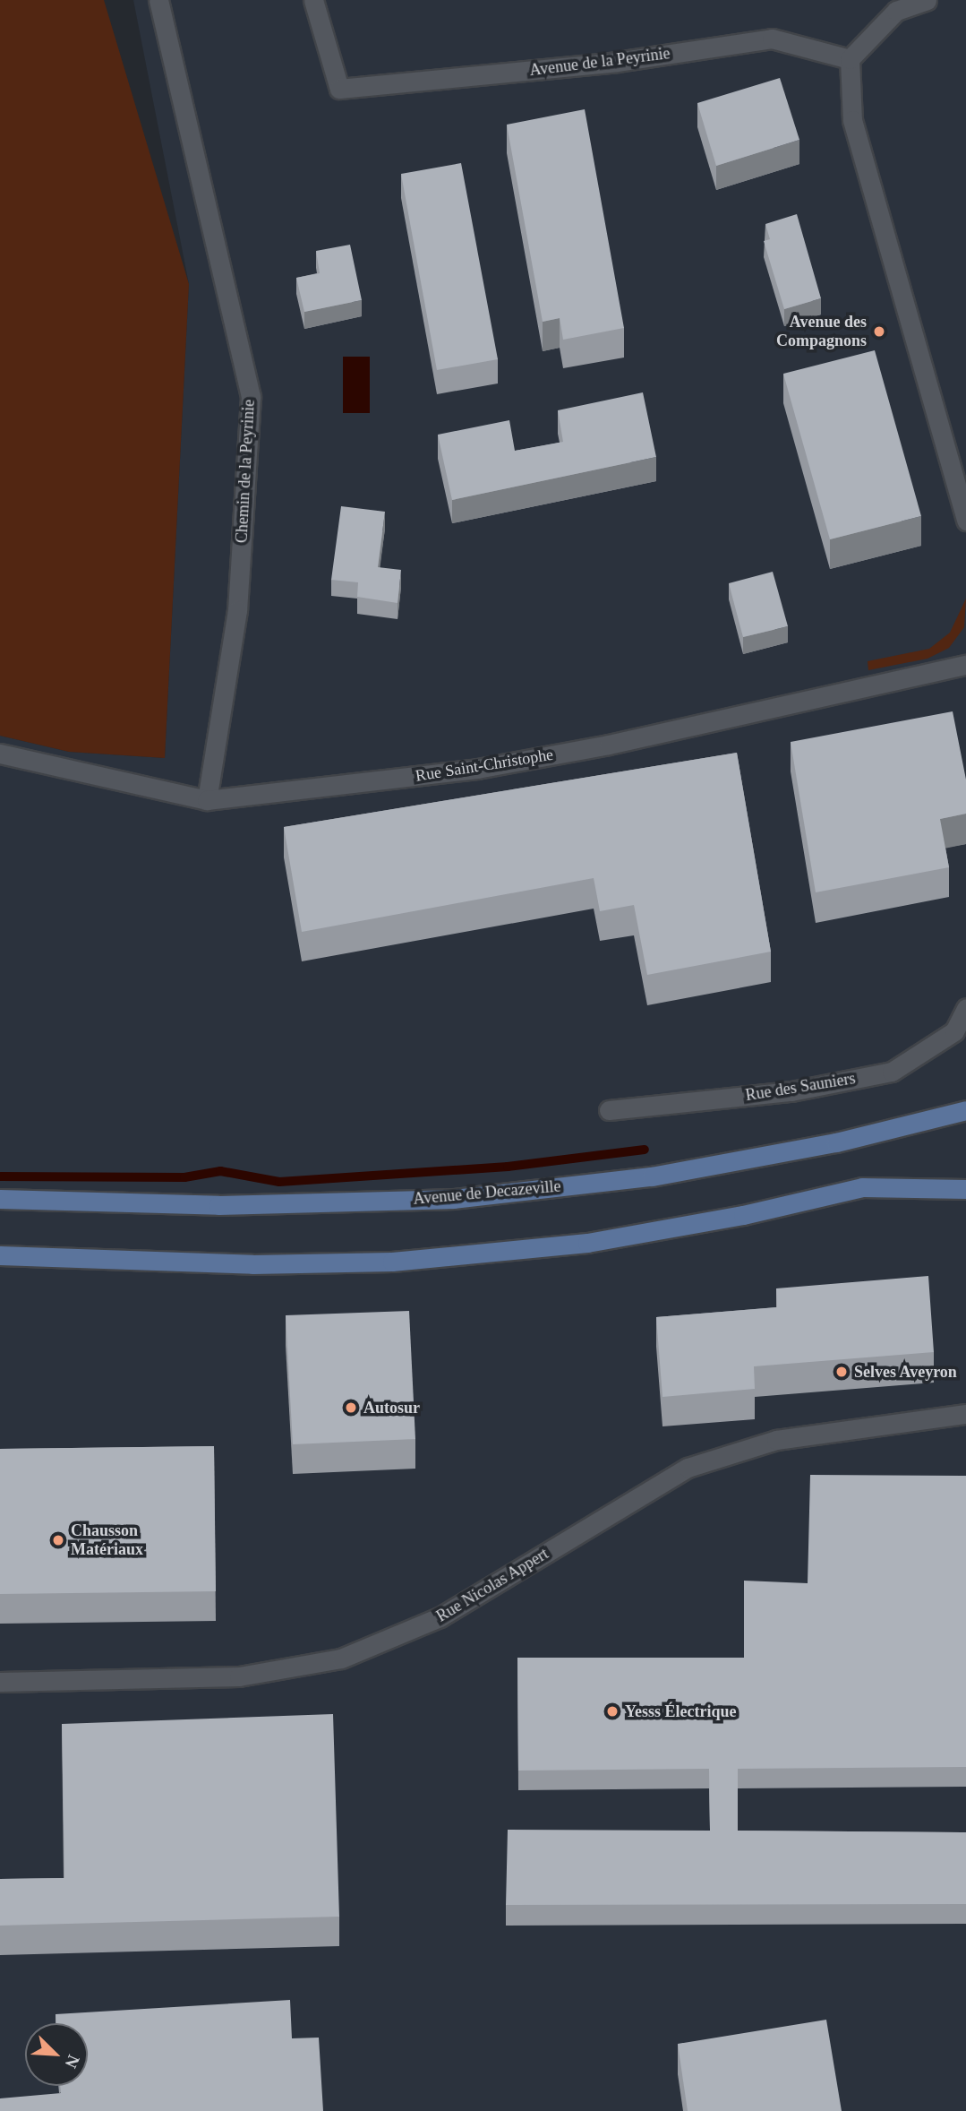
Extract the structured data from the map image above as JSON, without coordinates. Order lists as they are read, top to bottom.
{
  "streets": {
    "main road": ["Avenue de Decazeville"],
    "street": [
      "Avenue de la Peyrinie",
      "Chemin de la Peyrinie",
      "Rue Saint-Christophe",
      "Rue des Sauniers",
      "Rue Nicolas Appert"
    ]
  },
  "crossings": [
    ["Chemin de la Peyrinie", "Rue Saint-Christophe"]
  ],
  "places": [
    "Avenue des Compagnons",
    "Selves Aveyron",
    "Autosur",
    "Chausson Matériaux",
    "Yesss Électrique"
  ],
  "north": "bottom right"
}
